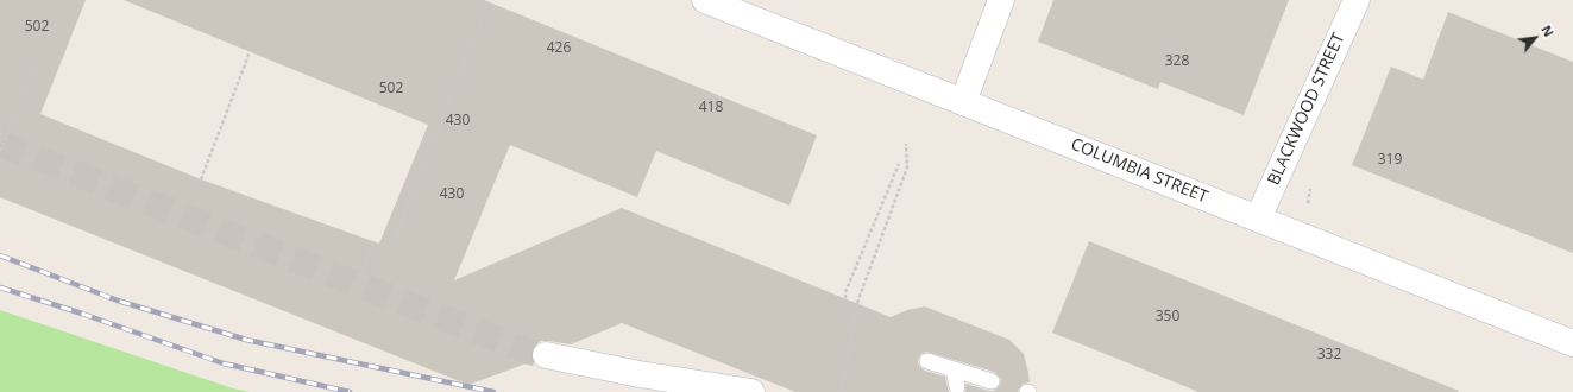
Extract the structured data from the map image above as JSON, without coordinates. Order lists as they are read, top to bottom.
{
  "streets": {
    "street": ["BLACKWOOD STREET", "COLUMBIA STREET"]
  },
  "crossings": [
    ["BLACKWOOD STREET", "COLUMBIA STREET"]
  ],
  "house_numbers": [
    "502",
    "426",
    "328",
    "502",
    "418",
    "430",
    "319",
    "430",
    "350",
    "332"
  ],
  "north": "top right"
}
